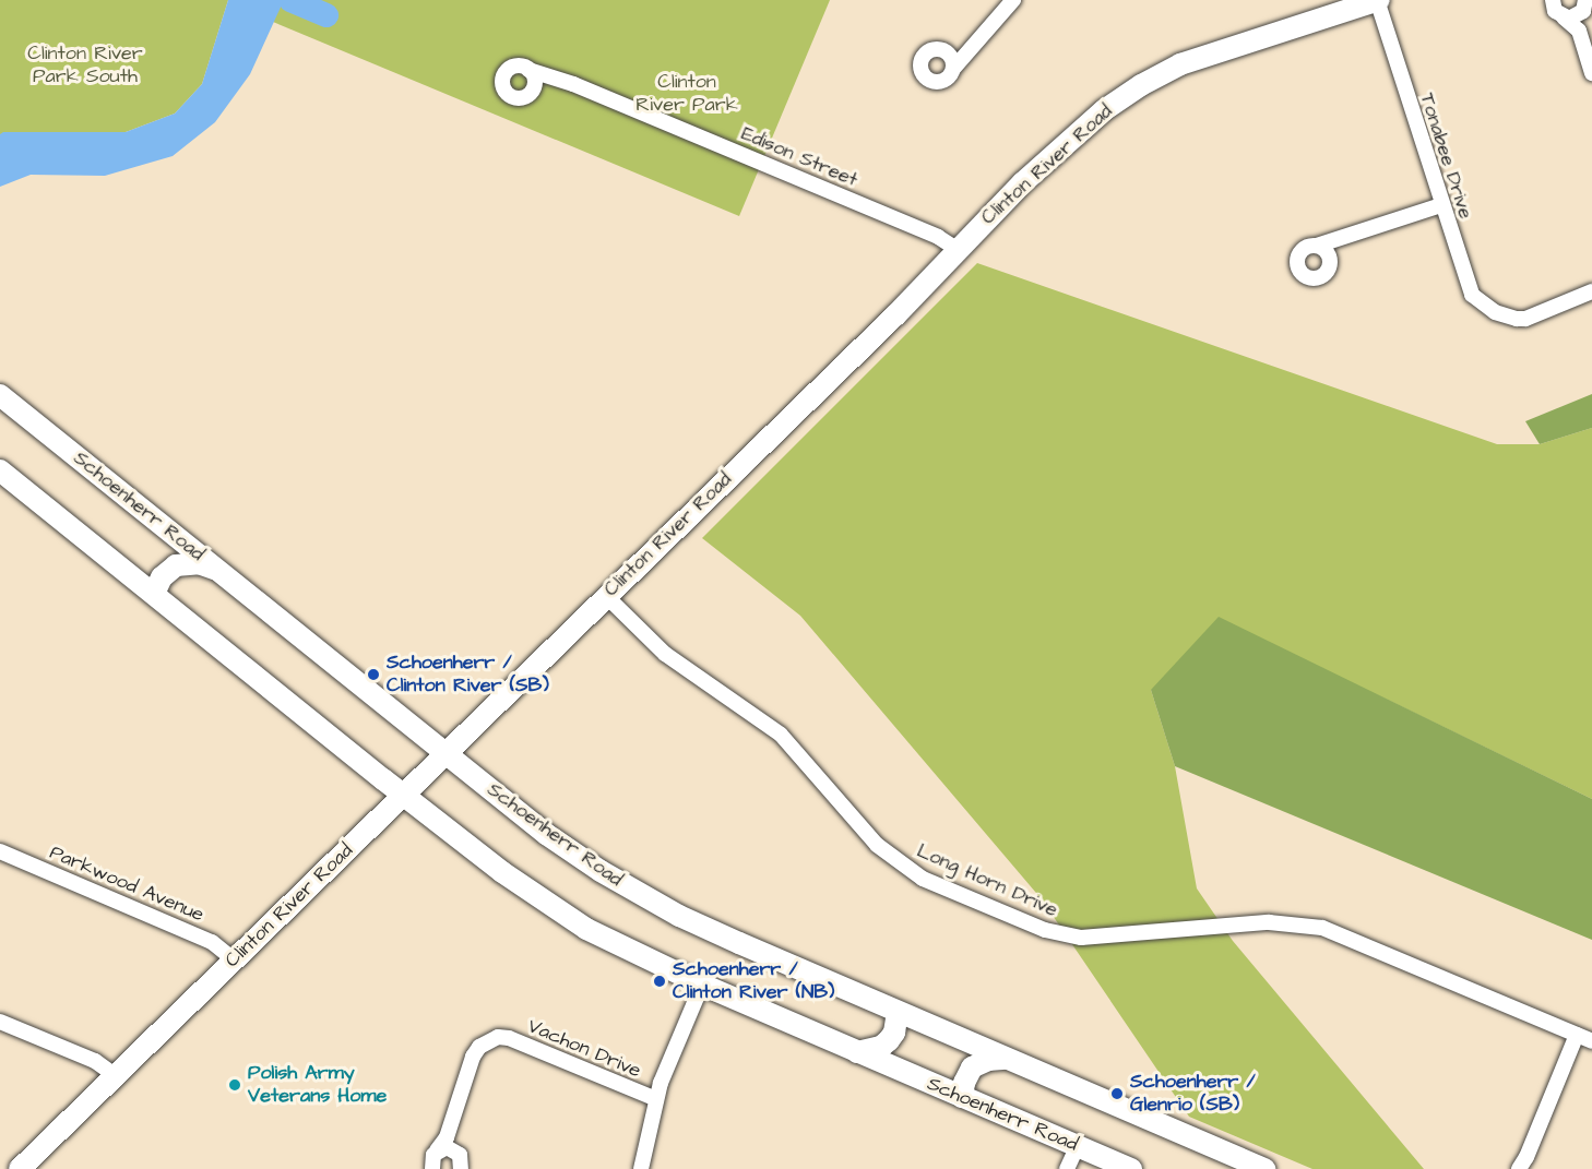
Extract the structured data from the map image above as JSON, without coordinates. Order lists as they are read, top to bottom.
{
  "streets": {
    "main road": ["Clinton River Road", "Schoenherr Road"],
    "street": [
      "Tonabee Drive",
      "Edison Street",
      "Long Horn Drive",
      "Parkwood Avenue",
      "Vachon Drive"
    ]
  },
  "crossings": [
    ["Tonabee Drive", "Clinton River Road"],
    ["Edison Street", "Clinton River Road"],
    ["Clinton River Road", "Schoenherr Road"],
    ["Clinton River Road", "Long Horn Drive"],
    ["Clinton River Road", "Parkwood Avenue"]
  ],
  "parks": ["Clinton River Park South", "Clinton River Park"],
  "places": [
    "Schoenherr / Clinton River (SB)",
    "Schoenherr / Clinton River (NB)",
    "Polish Army Veterans Home",
    "Schoenherr / Glenrio (SB)"
  ]
}
